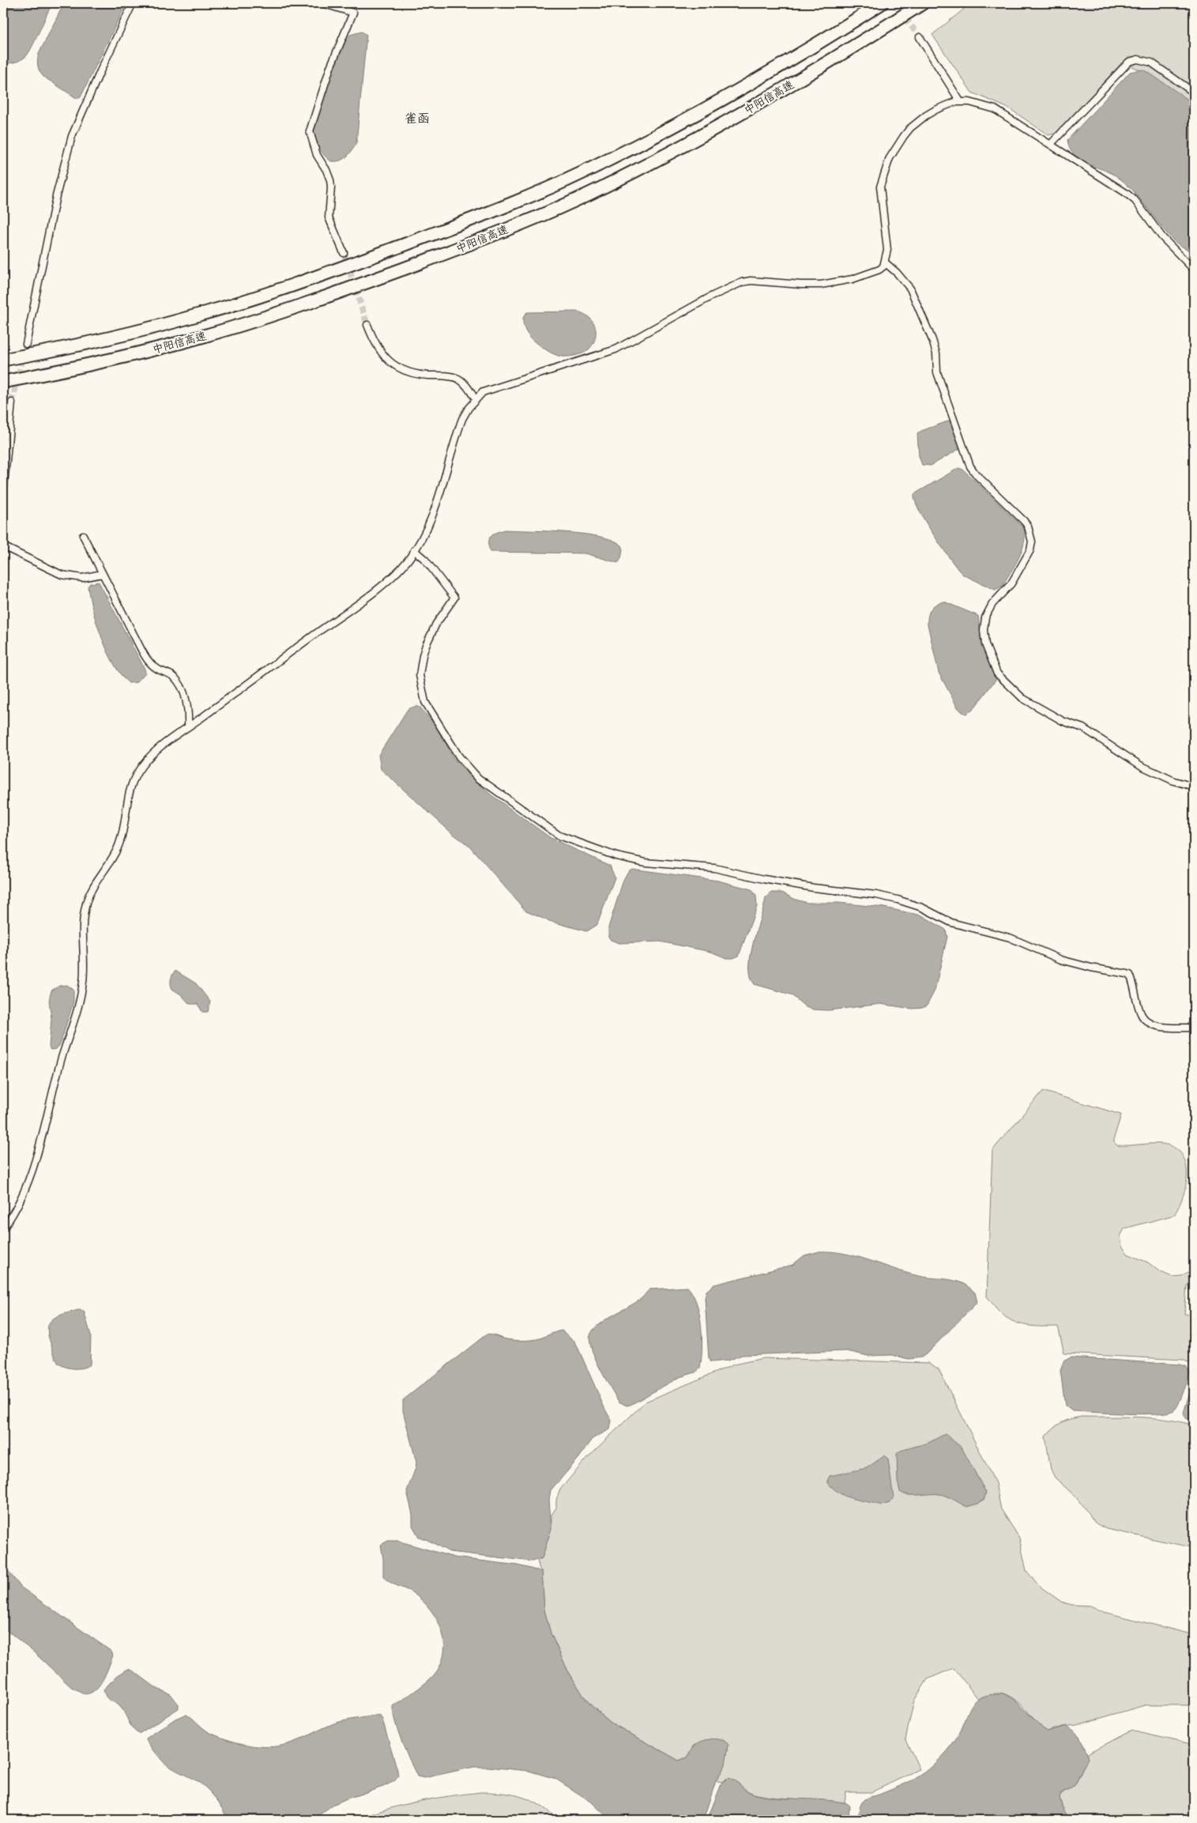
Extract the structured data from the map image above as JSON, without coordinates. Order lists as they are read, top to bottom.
{
  "streets": {
    "highway": ["中阳信高速"]
  },
  "districts": ["雀函"]
}
